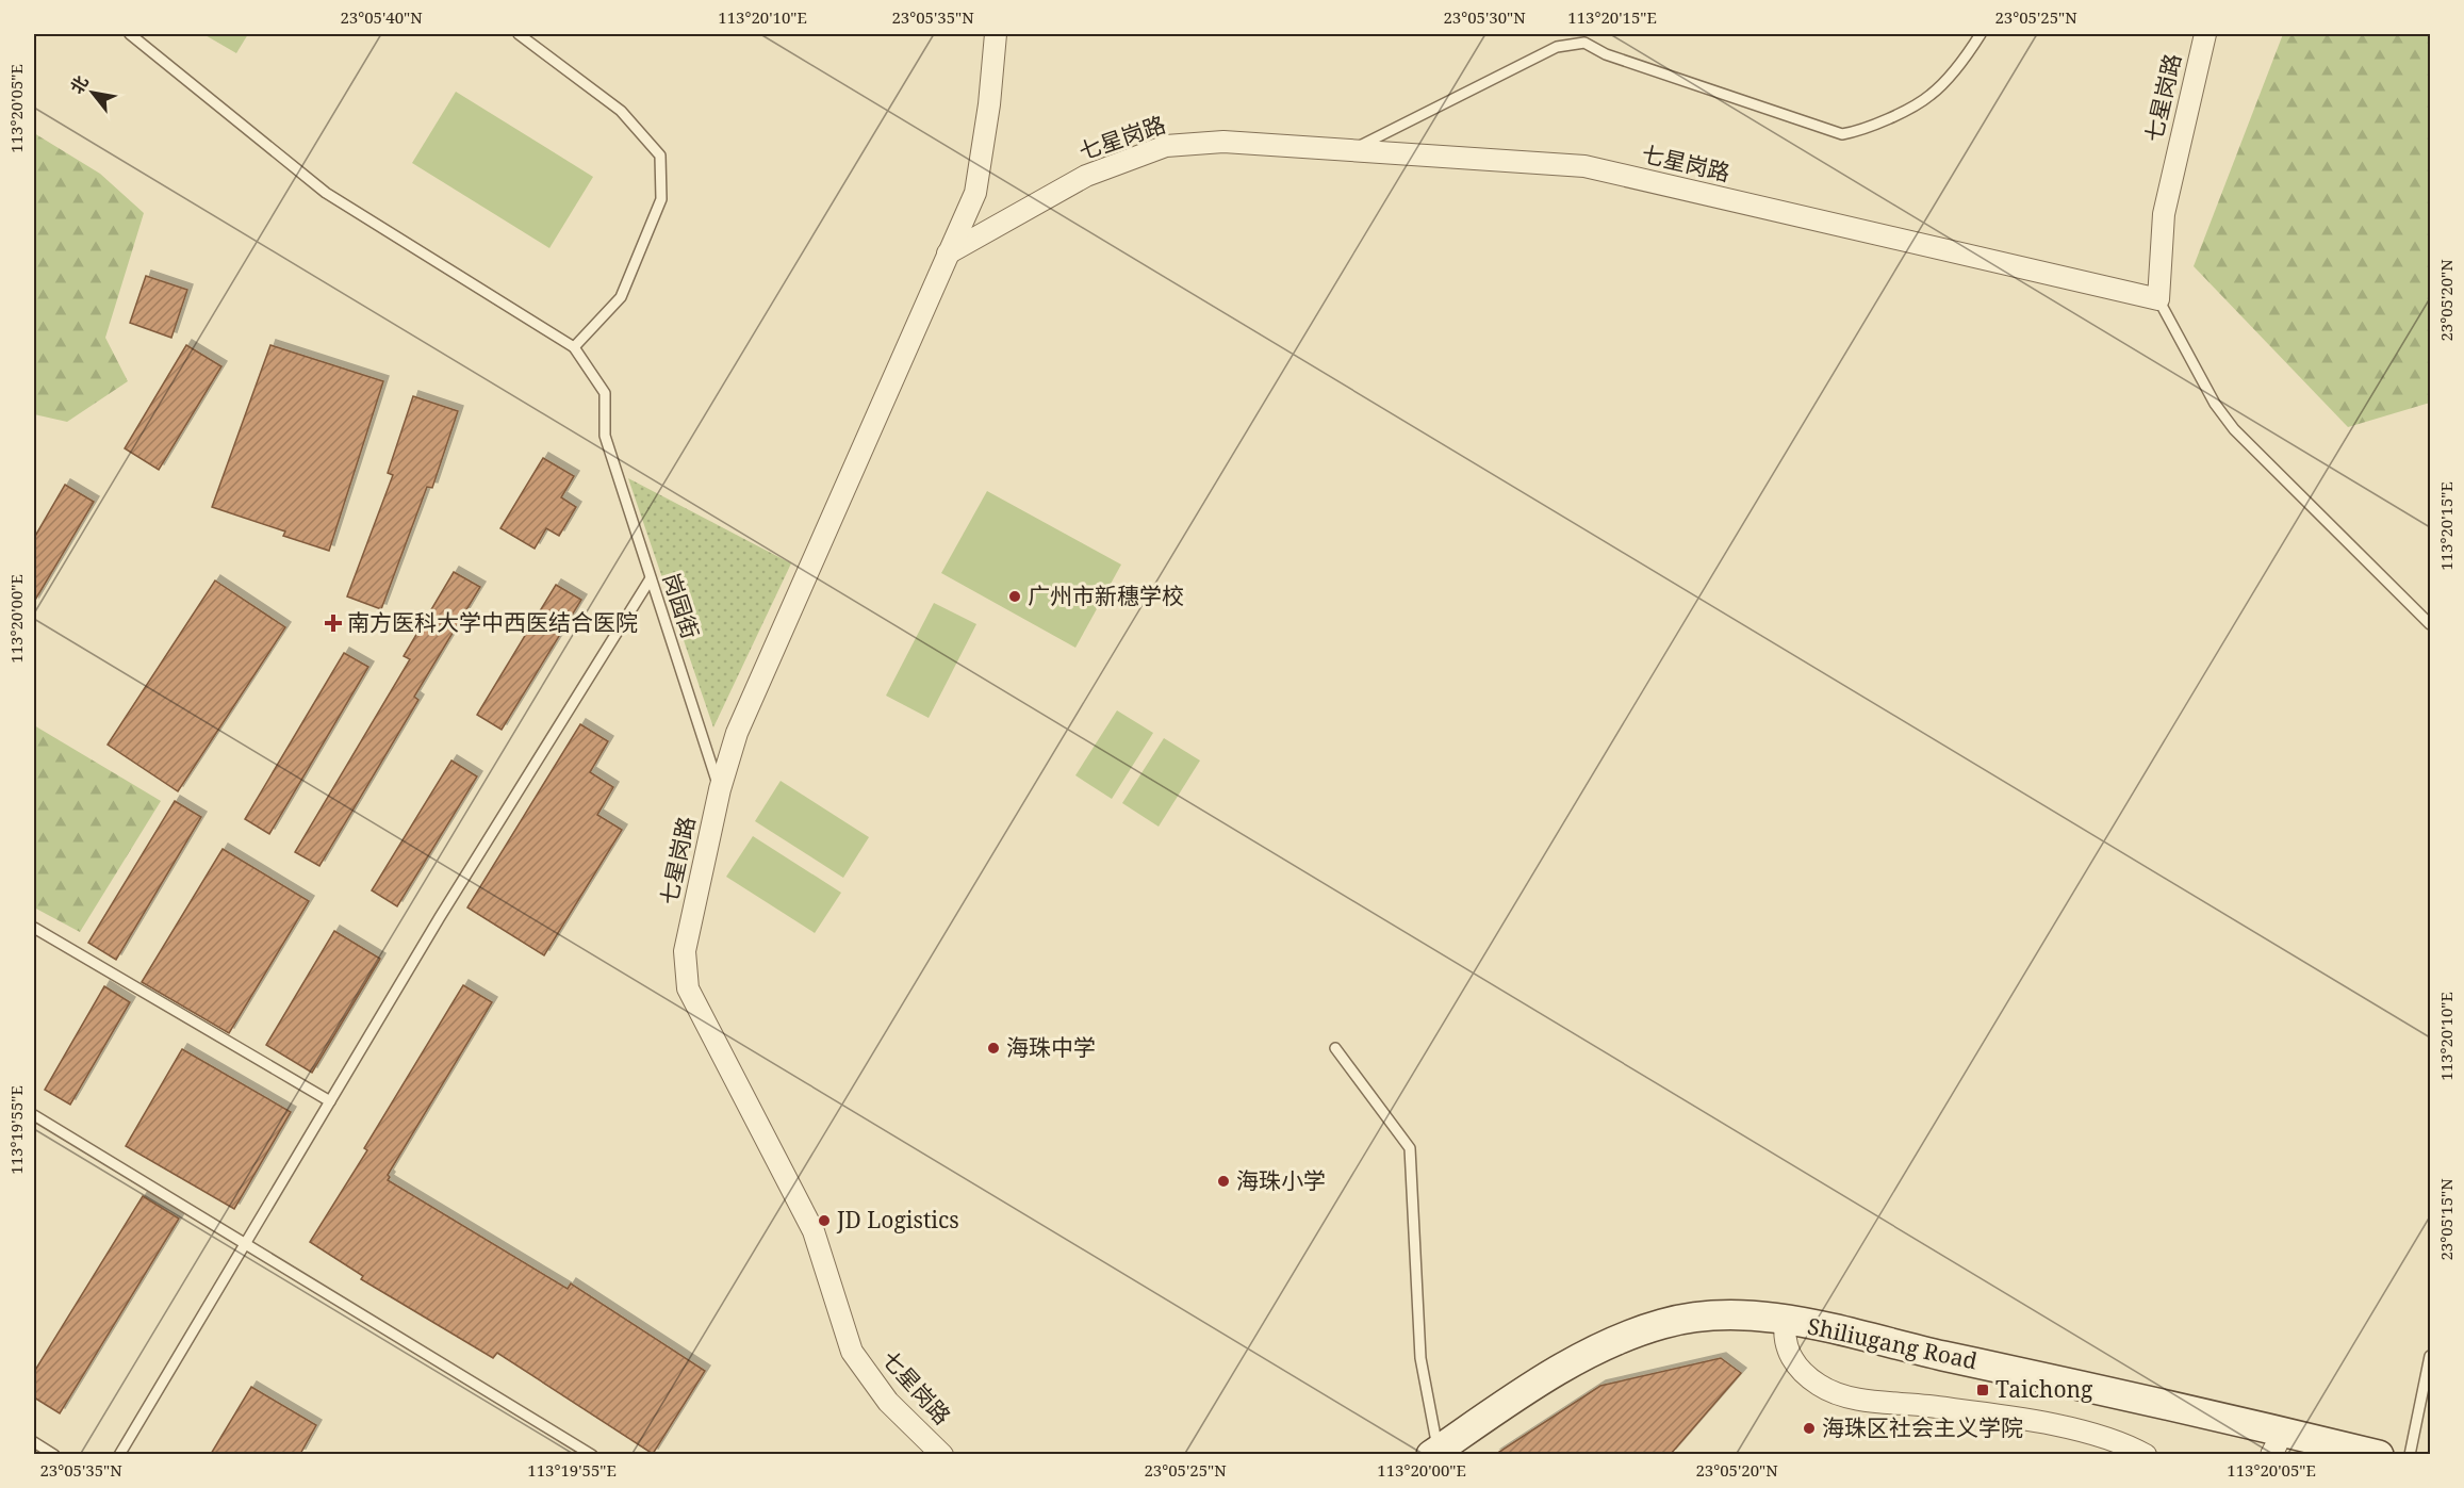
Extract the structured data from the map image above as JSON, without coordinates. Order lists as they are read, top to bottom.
{
  "streets": {
    "main road": ["Shiliugang Road"],
    "street": ["七星岗路"],
    "lane": ["岗园街"]
  },
  "crossings": [
    ["七星岗路", "岗园街"]
  ],
  "places": {
    "other": [
      "广州市新穗学校",
      "海珠中学",
      "海珠小学",
      "JD Logistics",
      "海珠区社会主义学院"
    ],
    "health": ["南方医科大学中西医结合医院"],
    "transit": ["Taichong"]
  },
  "north": "top left",
  "coordinates": [
    "23°05'40\"N",
    "113°20'10\"E",
    "23°05'35\"N",
    "23°05'30\"N",
    "113°20'15\"E",
    "23°05'25\"N",
    "113°20'05\"E",
    "23°05'20\"N",
    "113°20'00\"E",
    "113°19'55\"E",
    "23°05'15\"N"
  ]
}
